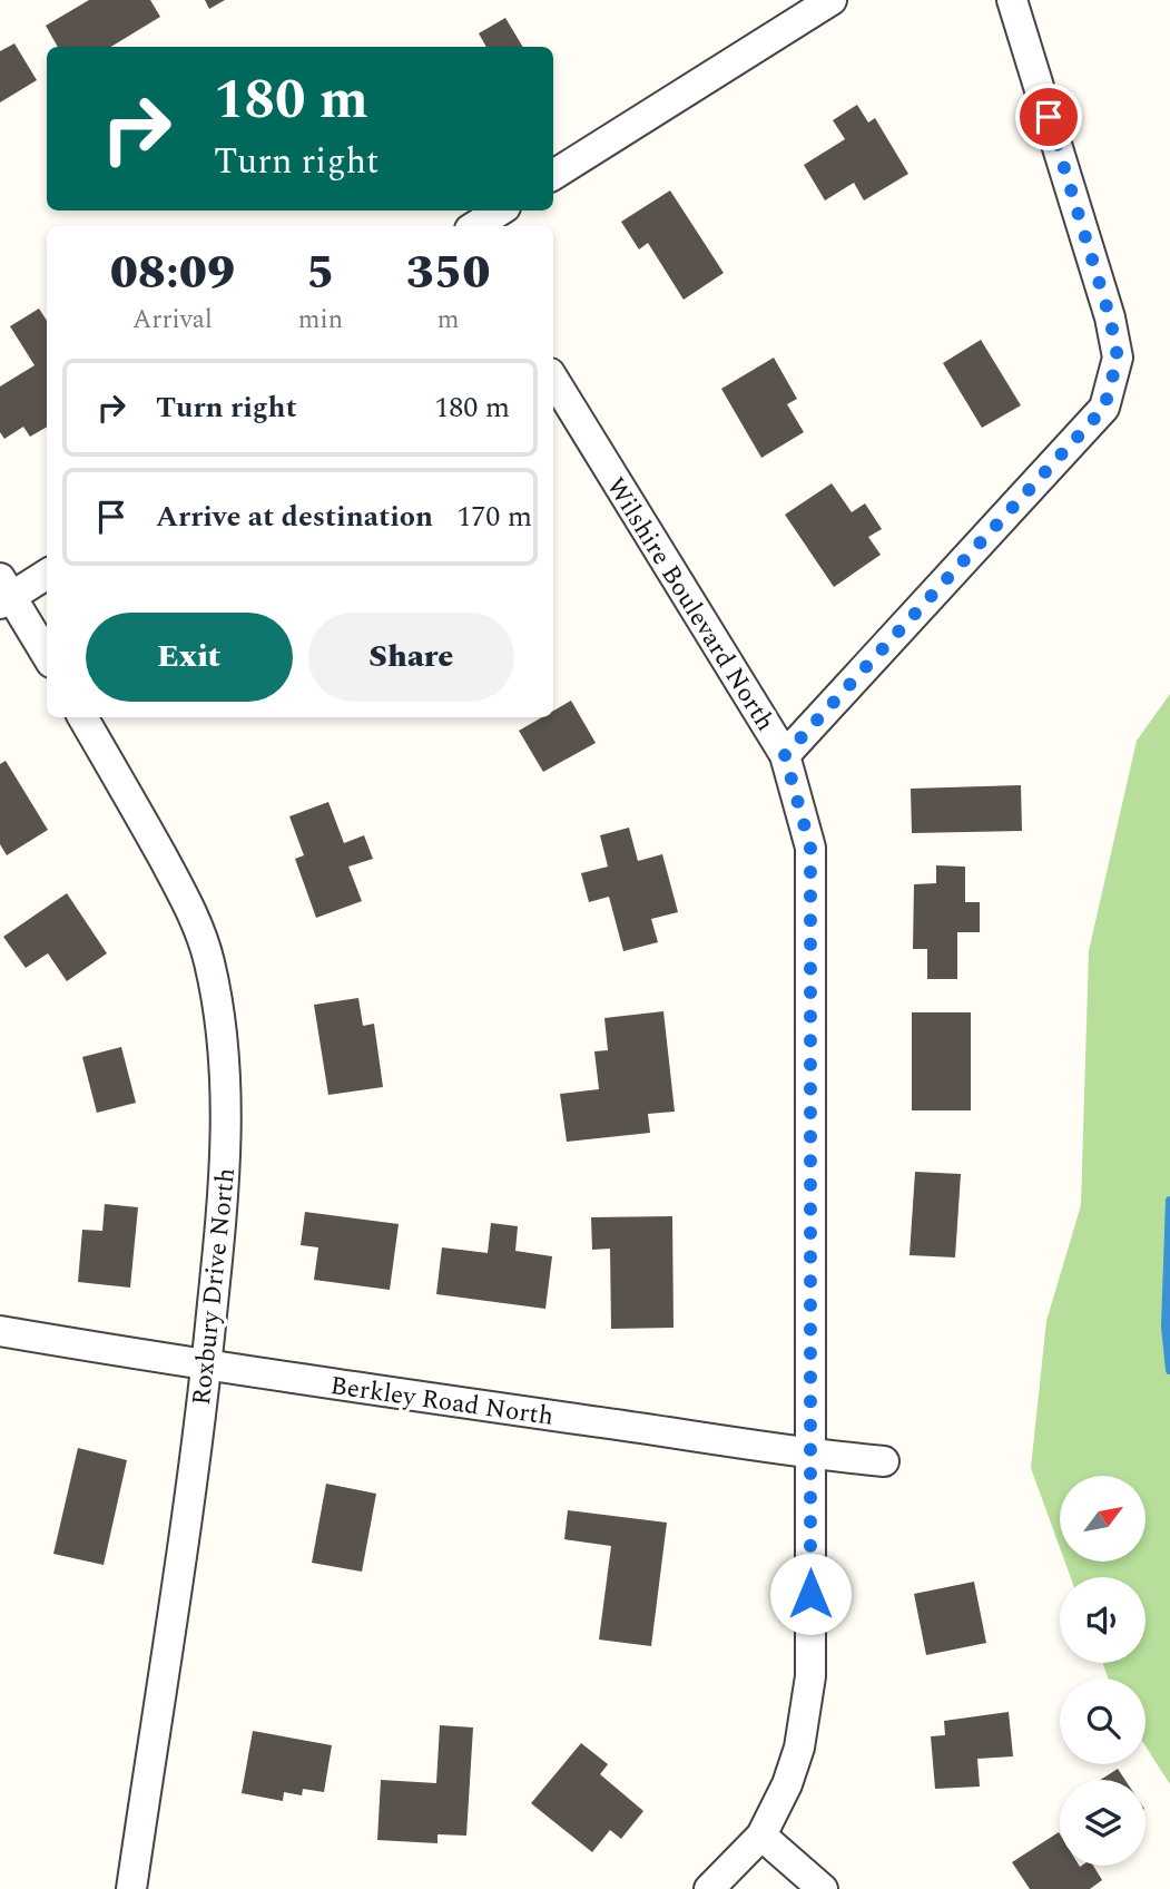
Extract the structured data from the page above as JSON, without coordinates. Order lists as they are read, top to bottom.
{
  "streets": {
    "street": ["Wilshire Boulevard North", "Roxbury Drive North", "Berkley Road North"]
  },
  "crossings": [
    ["Wilshire Boulevard North", "Berkley Road North"],
    ["Roxbury Drive North", "Berkley Road North"]
  ],
  "north": "top right",
  "page": {
    "turn": ["180 m", "Turn right"],
    "eta": [
      "08:09",
      "Arrival",
      "5",
      "min",
      "350",
      "m"
    ],
    "list": [
      {
        "name": "Turn right",
        "value": "180 m"
      },
      {
        "name": "Arrive at destination",
        "value": "170 m"
      }
    ],
    "buttons": ["Exit", "Share"]
  }
}
